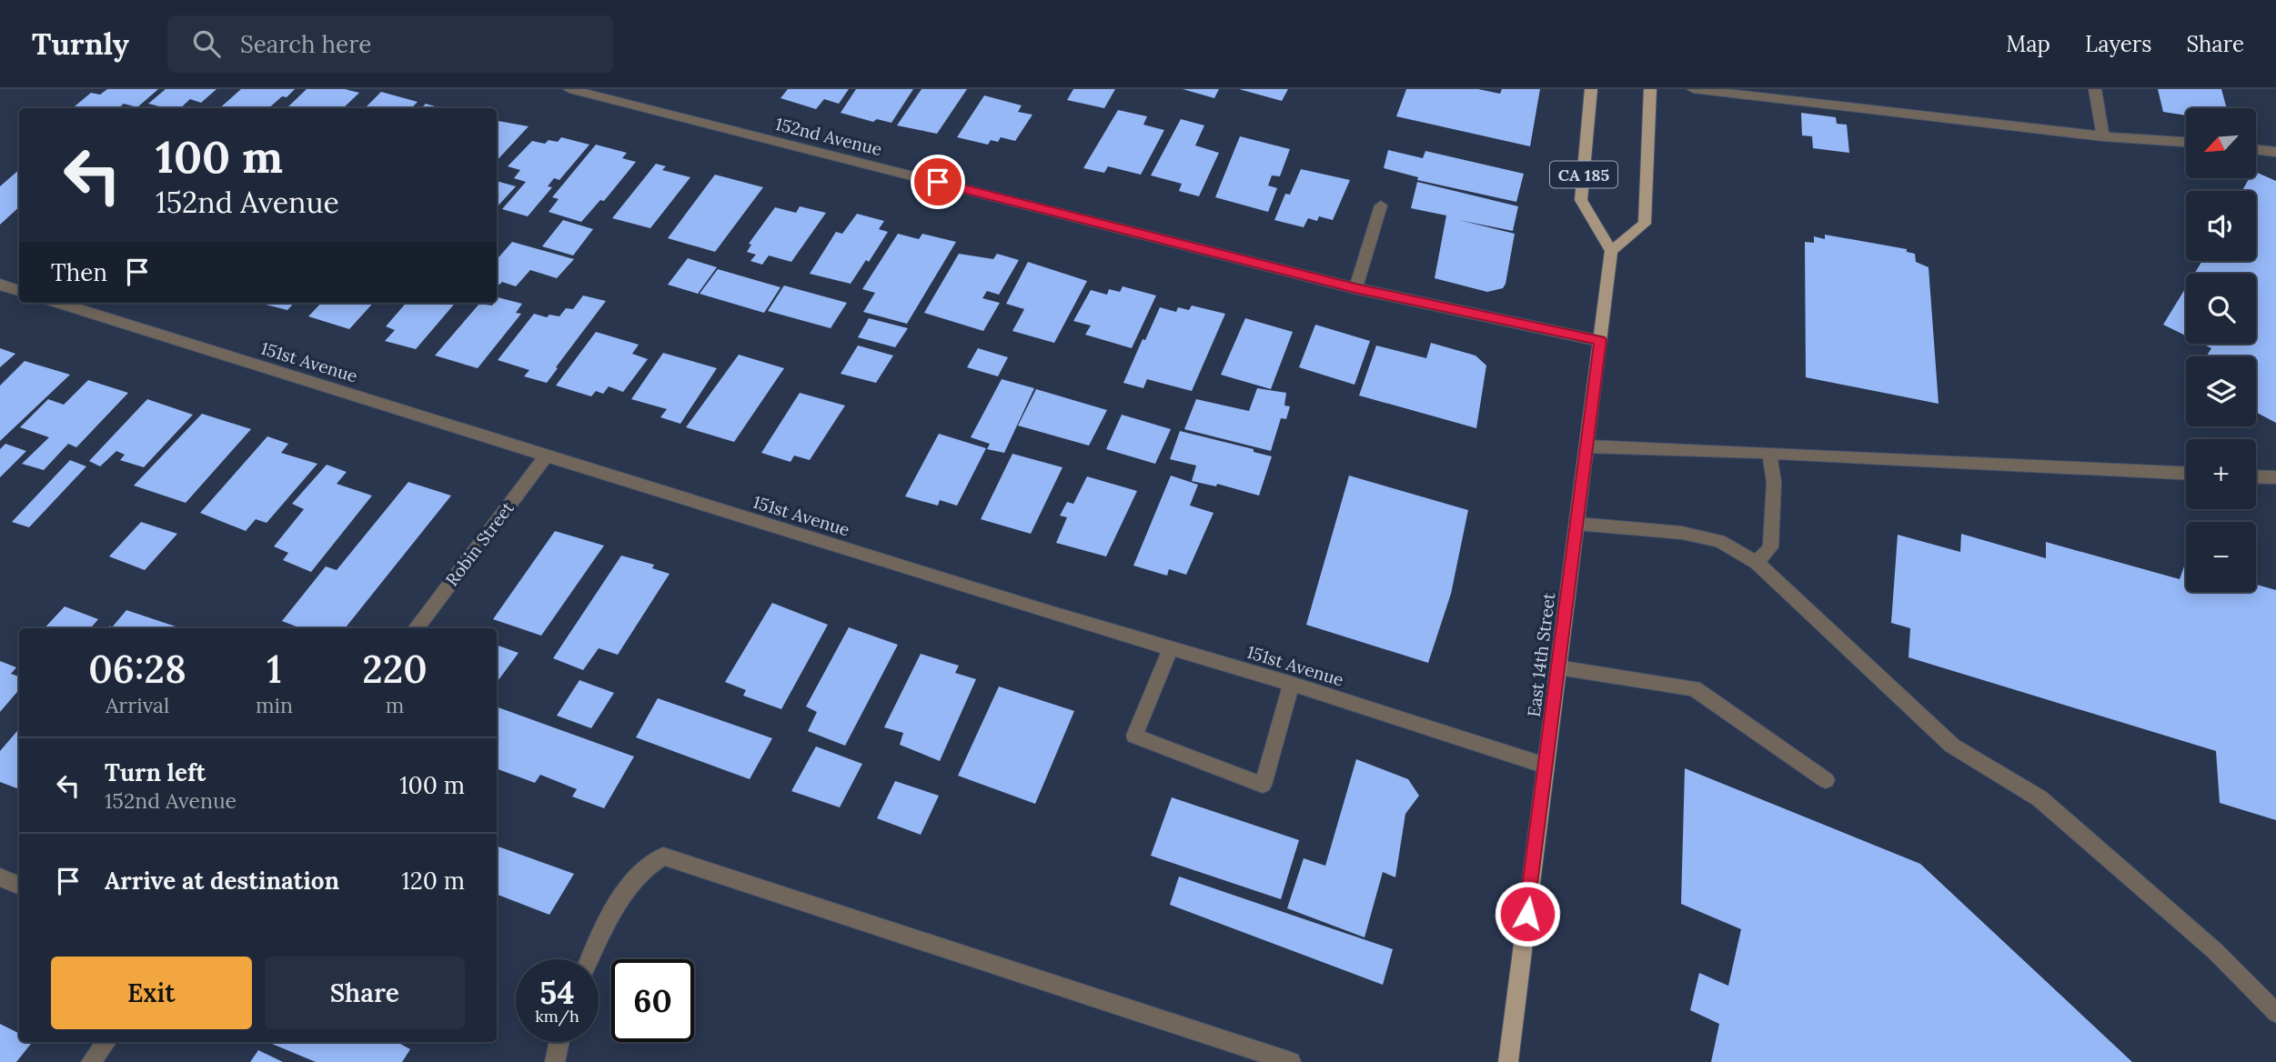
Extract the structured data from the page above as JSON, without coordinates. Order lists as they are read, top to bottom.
{
  "streets": {
    "main road": ["CA 185", "East 14th Street"],
    "street": ["152nd Avenue", "151st Avenue", "Robin Street"]
  },
  "crossings": [
    ["152nd Avenue", "East 14th Street"],
    ["CA 185", "East 14th Street"],
    ["151st Avenue", "Robin Street"],
    ["151st Avenue", "East 14th Street"]
  ],
  "north": "bottom left",
  "page": {
    "header": "Turnly",
    "search": "Search here",
    "nav": ["Map", "Layers", "Share"],
    "map_buttons": ["+", "−"],
    "turn": ["100 m", "152nd Avenue"],
    "then": "Then",
    "eta": [
      "06:28",
      "Arrival",
      "1",
      "min",
      "220",
      "m"
    ],
    "list": [
      {
        "name": "Turn left",
        "note": "152nd Avenue",
        "value": "100 m"
      },
      {
        "name": "Arrive at destination",
        "value": "120 m"
      }
    ],
    "buttons": ["Exit", "Share"],
    "speed": "54 km/h",
    "limit": "60"
  }
}
